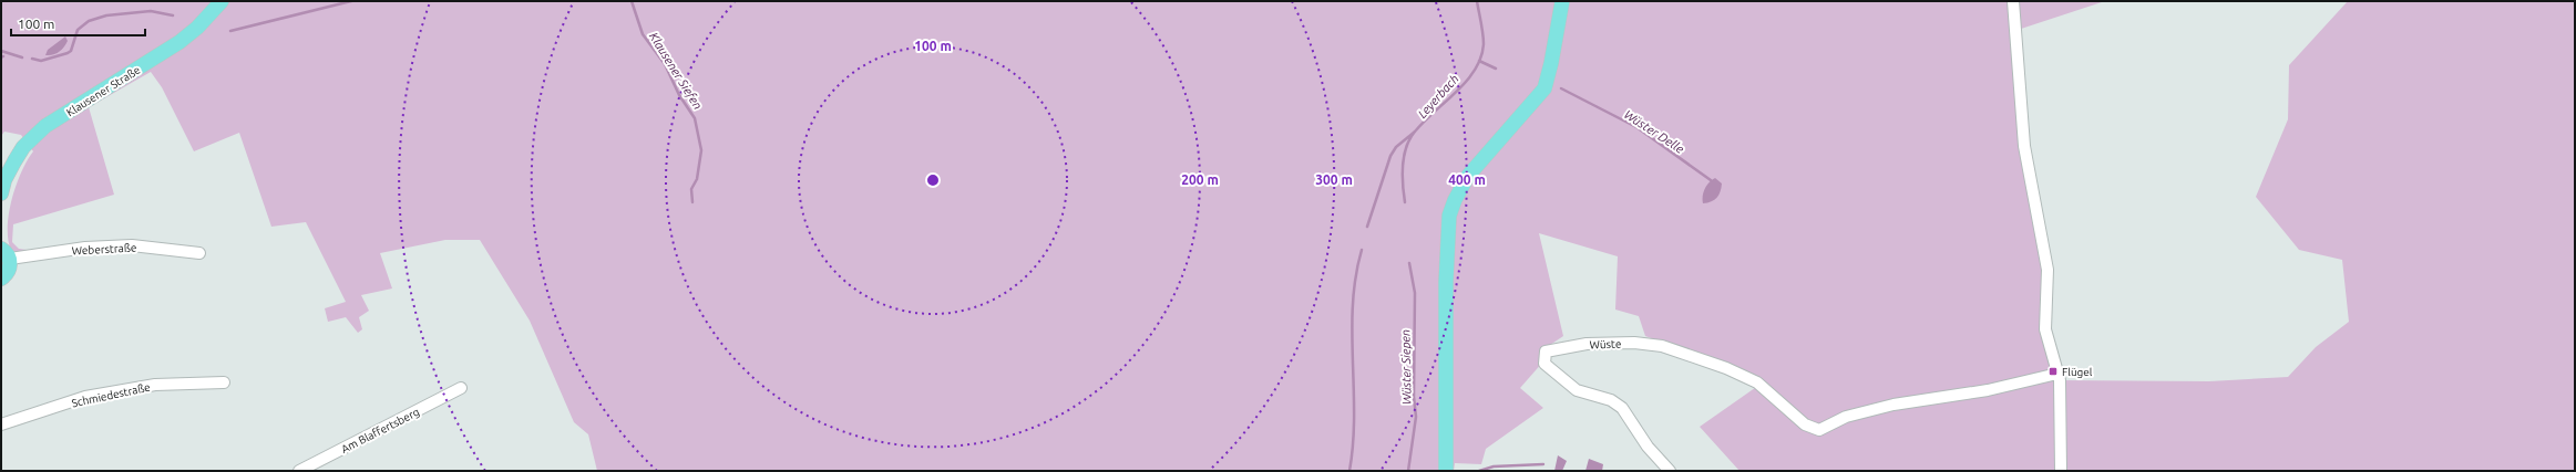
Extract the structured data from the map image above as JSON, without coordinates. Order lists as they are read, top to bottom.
{
  "streets": {
    "main road": ["Klausener Straße"],
    "street": [
      "Weberstraße",
      "Wüste",
      "Schmiedestraße",
      "Am Blaffertsberg"
    ]
  },
  "water": [
    "Klausener Siefen",
    "Leyerbach",
    "Wüster Delle",
    "Wüster Siepen"
  ],
  "places": {
    "transit": ["Flügel"]
  },
  "scale_bar": "100 m",
  "rings": [
    "100 m",
    "200 m",
    "300 m",
    "400 m"
  ]
}
